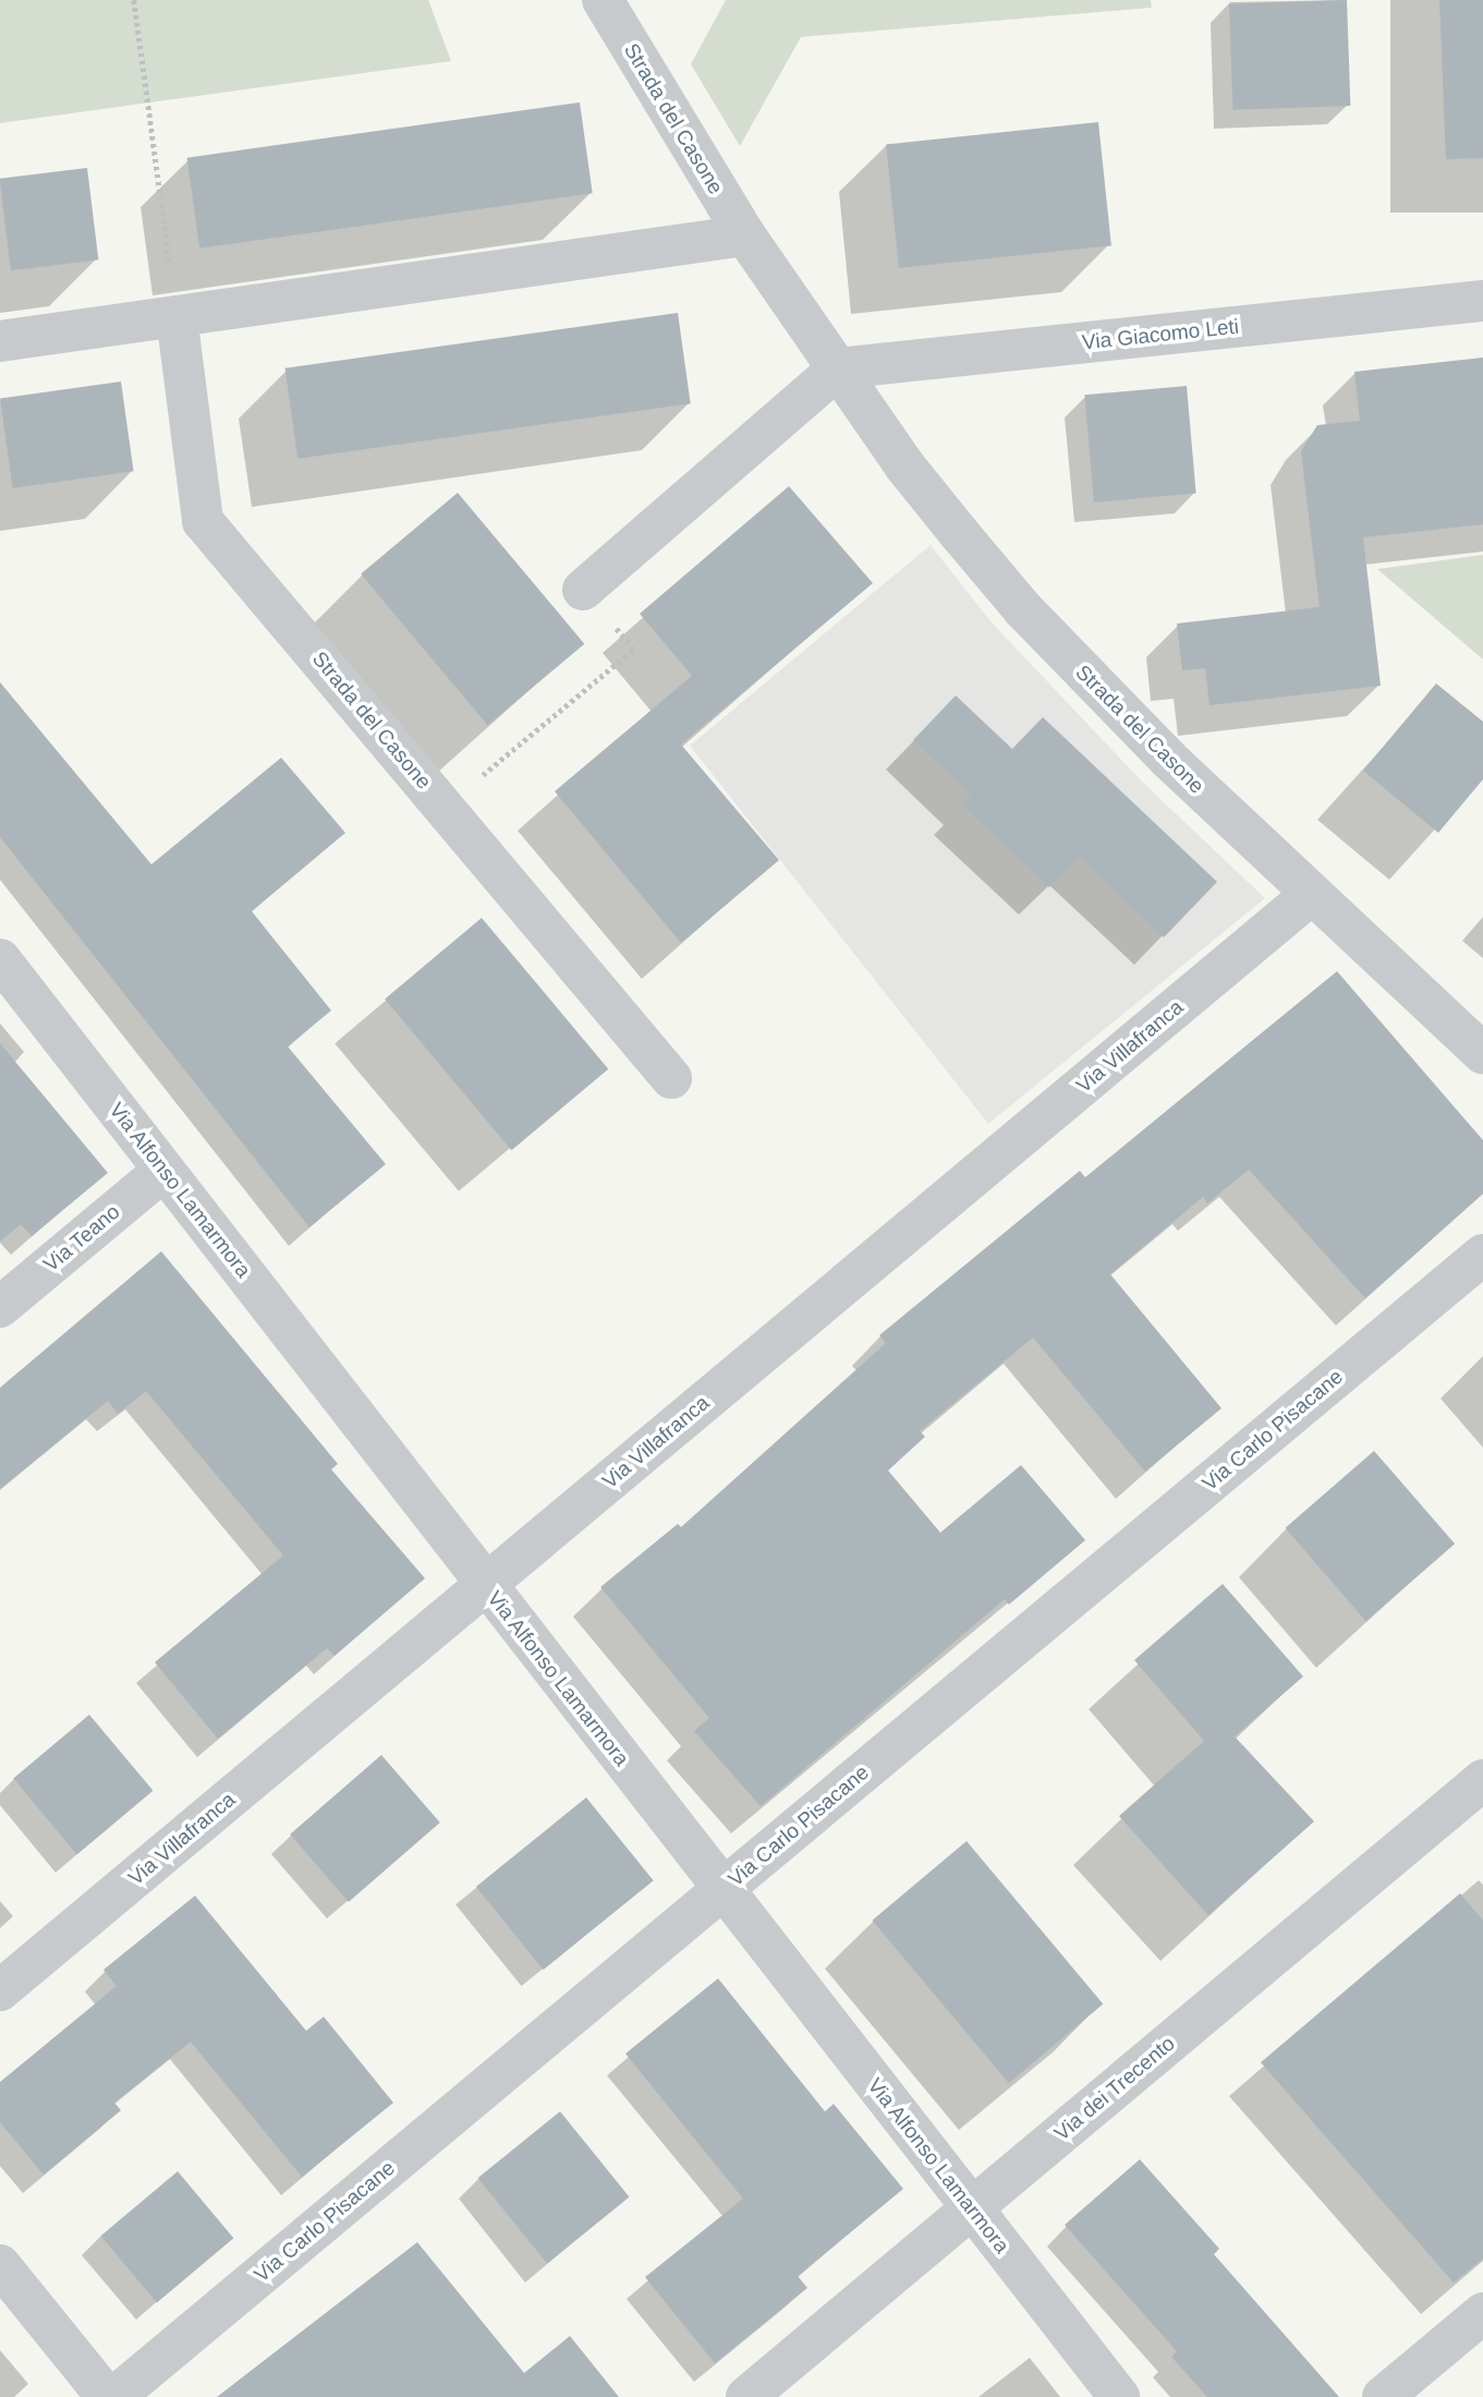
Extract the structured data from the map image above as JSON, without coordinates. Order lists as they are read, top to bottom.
{
  "streets": {
    "street": [
      "Strada del Casone",
      "Via Giacomo Leti",
      "Via Villafranca",
      "Via Alfonso Lamarmora",
      "Via Teano",
      "Via Carlo Pisacane",
      "Via dei Trecento"
    ]
  },
  "crossings": [
    ["Strada del Casone", "Via Giacomo Leti"],
    ["Strada del Casone", "Via Villafranca"],
    ["Via Villafranca", "Via Alfonso Lamarmora"],
    ["Via Alfonso Lamarmora", "Via Teano"],
    ["Via Alfonso Lamarmora", "Via Carlo Pisacane"],
    ["Via Alfonso Lamarmora", "Via dei Trecento"]
  ]
}
